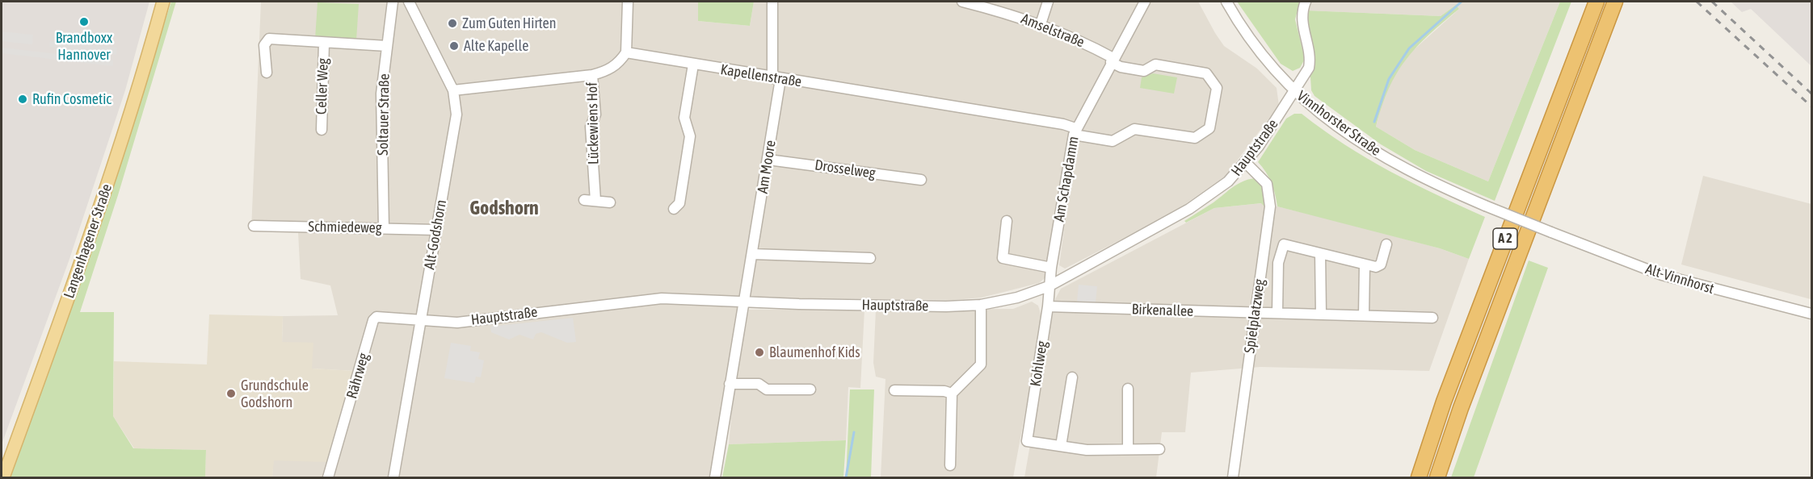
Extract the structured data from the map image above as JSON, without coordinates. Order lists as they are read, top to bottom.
{
  "streets": {
    "highway": ["A 2"],
    "main road": ["Langenhagener Straße"],
    "street": [
      "Amselstraße",
      "Kapellenstraße",
      "Celler Weg",
      "Soltauer Straße",
      "Lückewiens Hof",
      "Vinnhorster Straße",
      "Hauptstraße",
      "Am Moore",
      "Drosselweg",
      "Am Schapdamm",
      "Schmiedeweg",
      "Alt-Godshorn",
      "Alt-Vinnhorst",
      "Birkenallee",
      "Spielplatzweg",
      "Kohlweg",
      "Rährweg"
    ]
  },
  "crossings": [
    ["Amselstraße", "Kapellenstraße"],
    ["Amselstraße", "Am Schapdamm"],
    ["Kapellenstraße", "Am Moore"],
    ["Kapellenstraße", "Am Schapdamm"],
    ["Soltauer Straße", "Schmiedeweg"],
    ["Vinnhorster Straße", "Hauptstraße"],
    ["Vinnhorster Straße", "Alt-Vinnhorst"],
    ["Hauptstraße", "Am Moore"],
    ["Hauptstraße", "Am Schapdamm"],
    ["Hauptstraße", "Alt-Godshorn"],
    ["Hauptstraße", "Spielplatzweg"],
    ["Hauptstraße", "Kohlweg"],
    ["Hauptstraße", "Rährweg"],
    ["Am Moore", "Drosselweg"],
    ["Am Schapdamm", "Kohlweg"],
    ["Schmiedeweg", "Alt-Godshorn"],
    ["Alt-Godshorn", "Rährweg"],
    ["Birkenallee", "Spielplatzweg"],
    ["Birkenallee", "Kohlweg"]
  ],
  "districts": ["Godshorn"],
  "places": [
    "Brandboxx Hannover",
    "Zum Guten Hirten",
    "Alte Kapelle",
    "Rufin Cosmetic",
    "Blaumenhof Kids",
    "Grundschule Godshorn"
  ]
}
